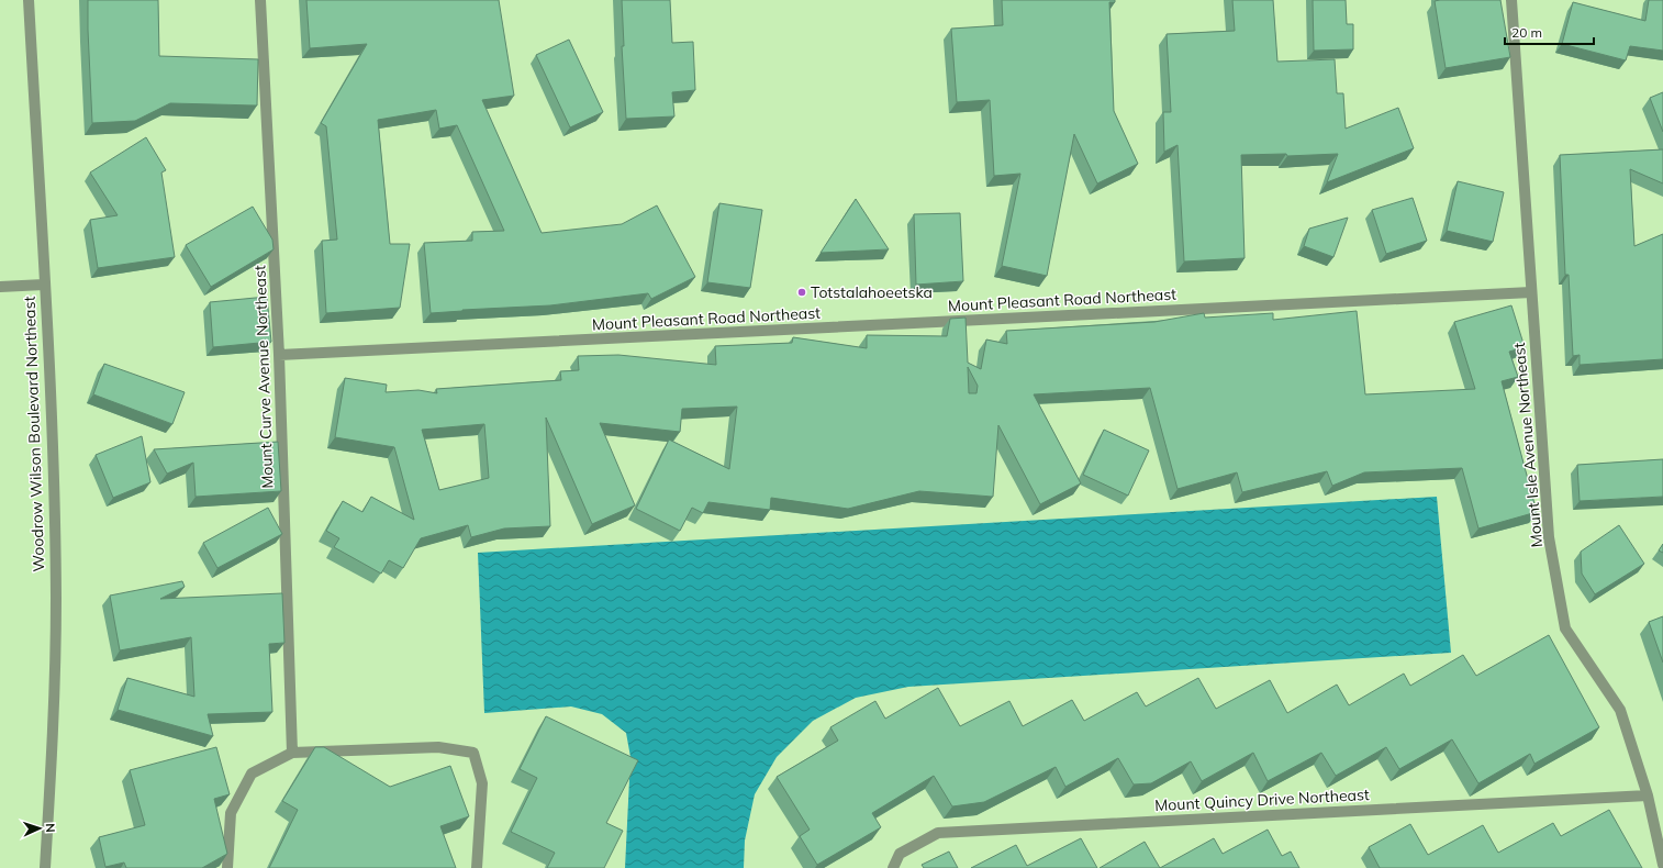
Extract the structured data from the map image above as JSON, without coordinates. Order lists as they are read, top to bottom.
{
  "streets": {
    "street": [
      "Mount Pleasant Road Northeast",
      "Mount Curve Avenue Northeast",
      "Woodrow Wilson Boulevard Northeast",
      "Mount Isle Avenue Northeast",
      "Mount Quincy Drive Northeast"
    ]
  },
  "crossings": [
    ["Mount Pleasant Road Northeast", "Mount Curve Avenue Northeast"],
    ["Mount Pleasant Road Northeast", "Mount Isle Avenue Northeast"],
    ["Mount Isle Avenue Northeast", "Mount Quincy Drive Northeast"]
  ],
  "places": ["Totstalahoeetska"],
  "scale_bar": "20 m",
  "north": "right"
}
